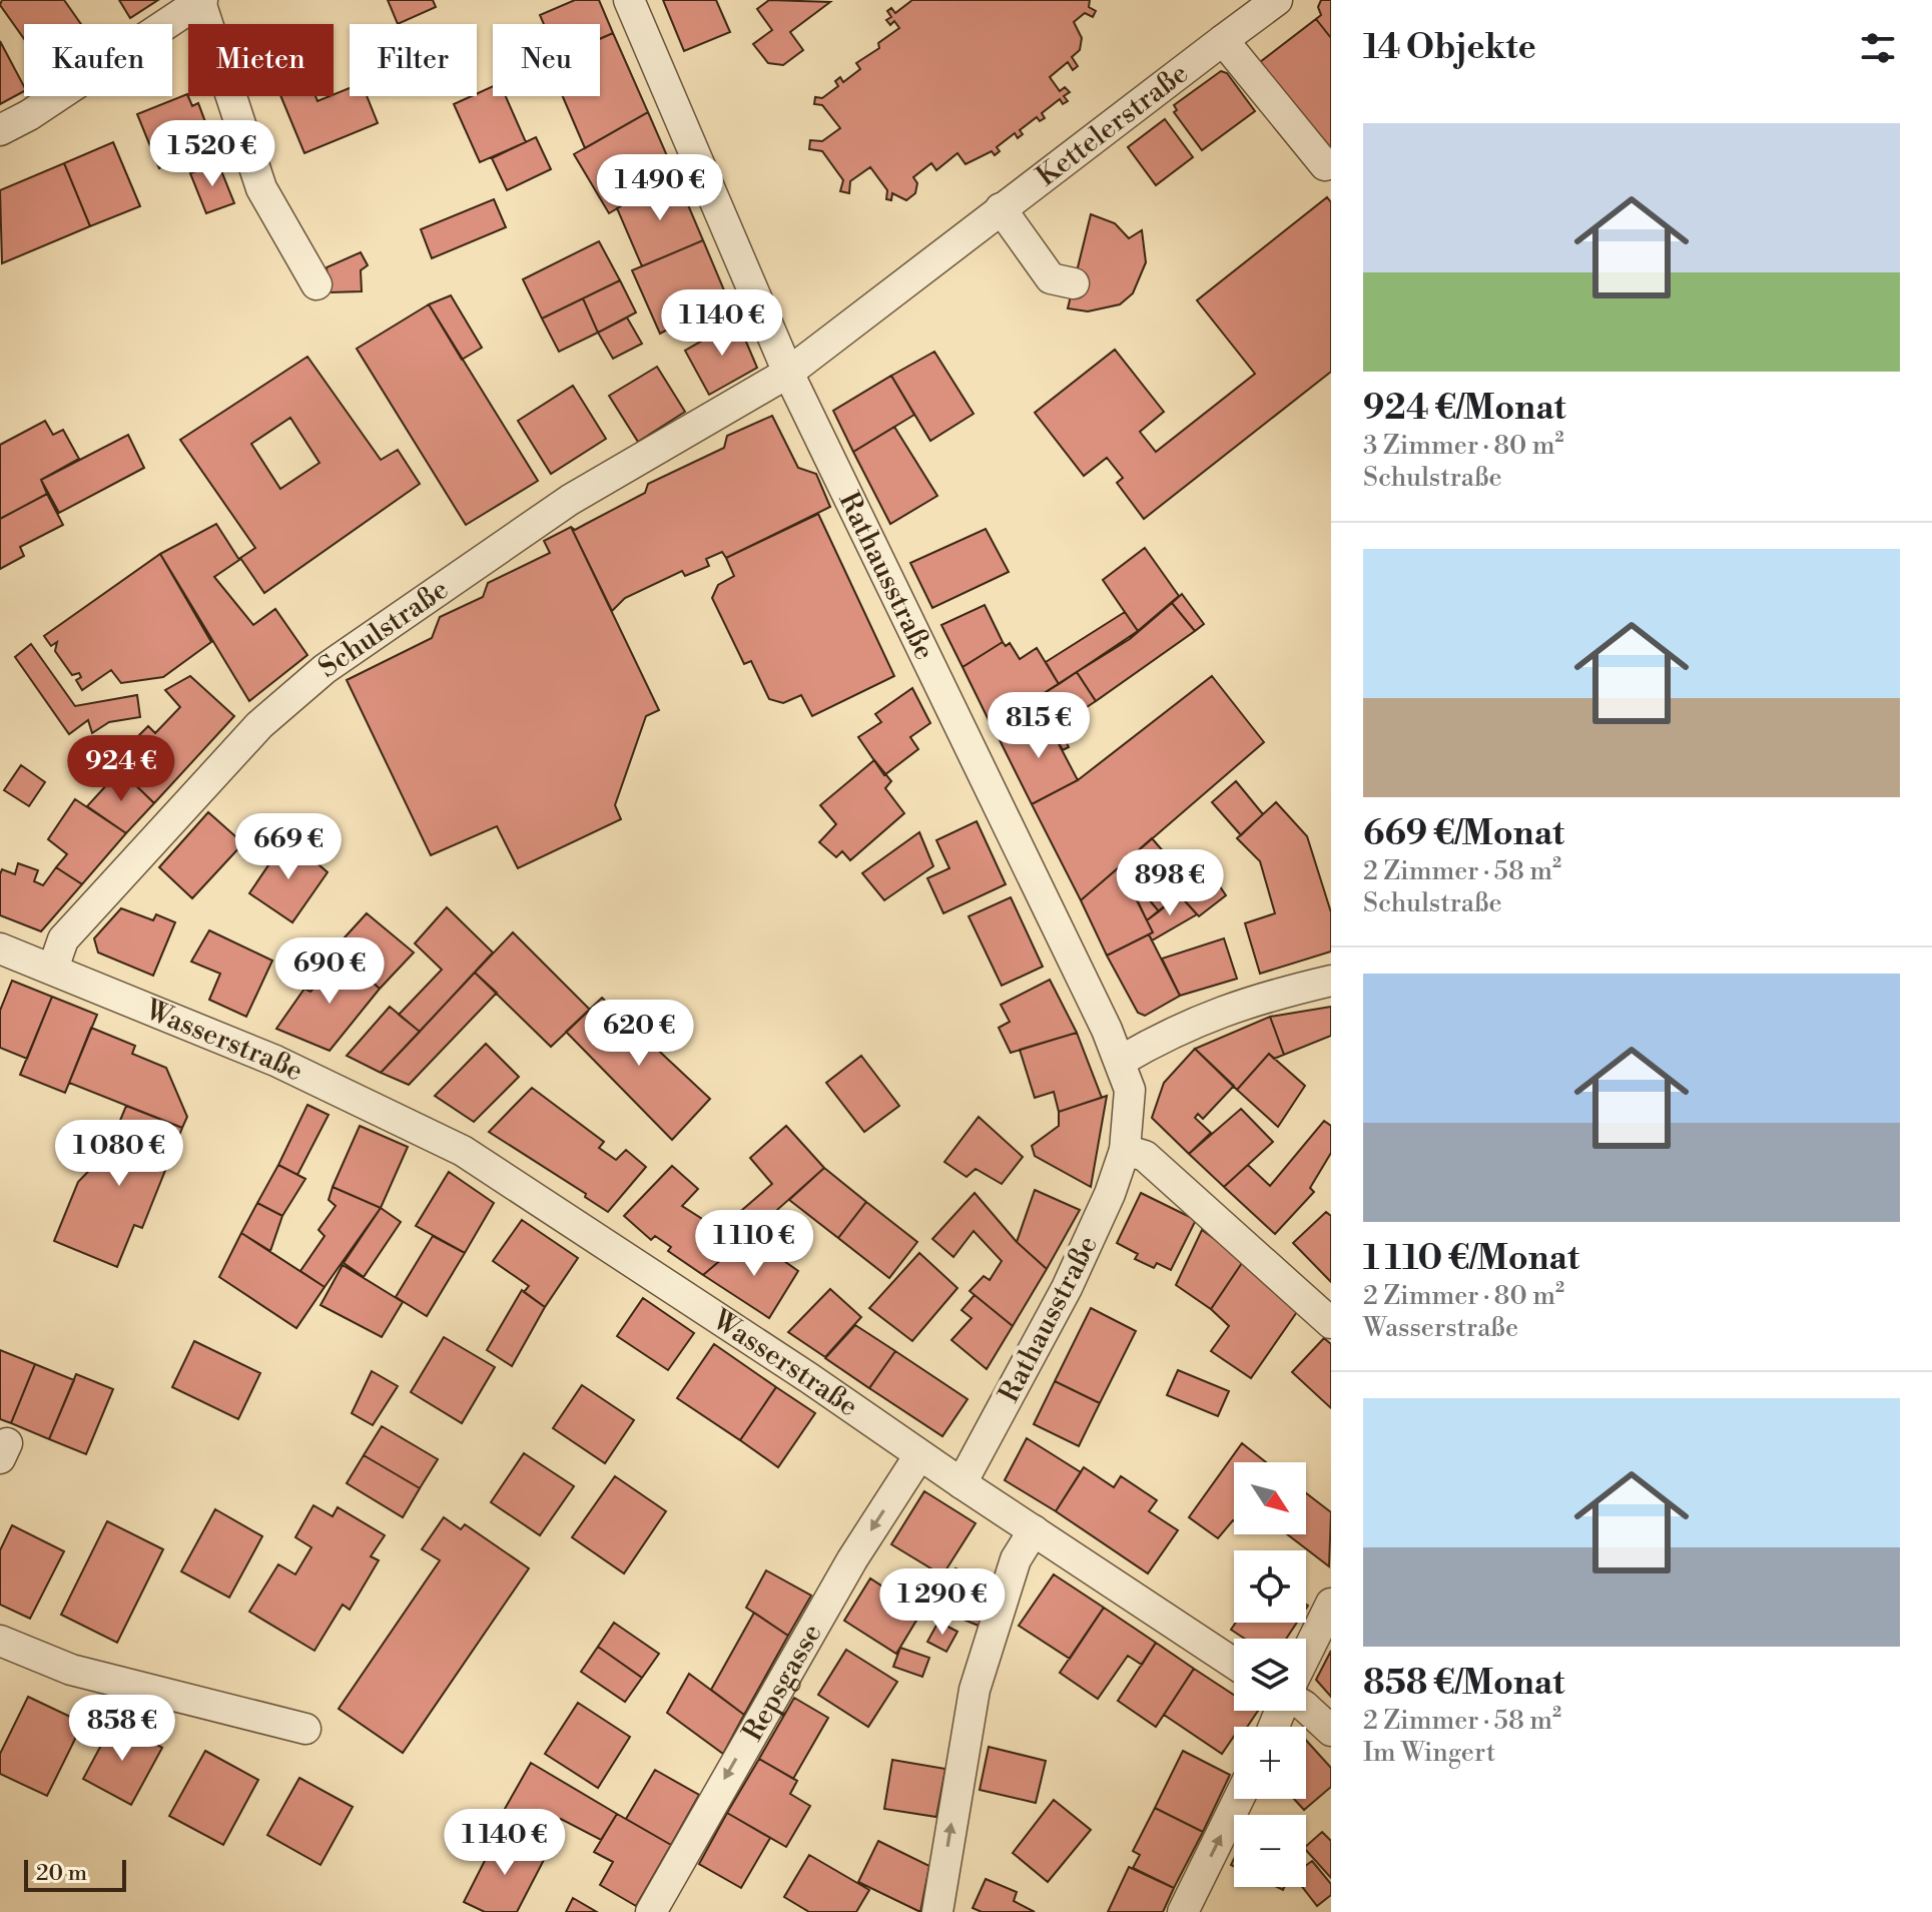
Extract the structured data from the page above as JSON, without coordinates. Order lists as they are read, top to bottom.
{
  "streets": {
    "street": [
      "Kettelerstraße",
      "Rathausstraße",
      "Schulstraße",
      "Wasserstraße",
      "Repsgasse"
    ]
  },
  "crossings": [
    ["Kettelerstraße", "Rathausstraße"],
    ["Kettelerstraße", "Schulstraße"],
    ["Rathausstraße", "Schulstraße"],
    ["Rathausstraße", "Wasserstraße"],
    ["Schulstraße", "Wasserstraße"],
    ["Wasserstraße", "Repsgasse"]
  ],
  "scale_bar": "20 m",
  "north": "bottom right",
  "page": {
    "heading": "14 Objekte",
    "chip": [
      "Kaufen",
      "Mieten",
      "Filter",
      "Neu"
    ],
    "list": [
      {
        "name": "924 €/Monat",
        "note": "3 Zimmer · 80 m² · Schulstraße"
      },
      {
        "name": "669 €/Monat",
        "note": "2 Zimmer · 58 m² · Schulstraße"
      },
      {
        "name": "1 110 €/Monat",
        "note": "2 Zimmer · 80 m² · Wasserstraße"
      },
      {
        "name": "858 €/Monat",
        "note": "2 Zimmer · 58 m² · Im Wingert"
      }
    ],
    "price": [
      "1 520 €",
      "1 490 €",
      "1 140 €",
      "815 €",
      "924 €",
      "669 €",
      "898 €",
      "690 €",
      "620 €",
      "1 080 €",
      "1 110 €",
      "1 290 €",
      "858 €",
      "1 140 €"
    ],
    "map_buttons": ["+", "−"],
    "scale": "20 m"
  }
}
